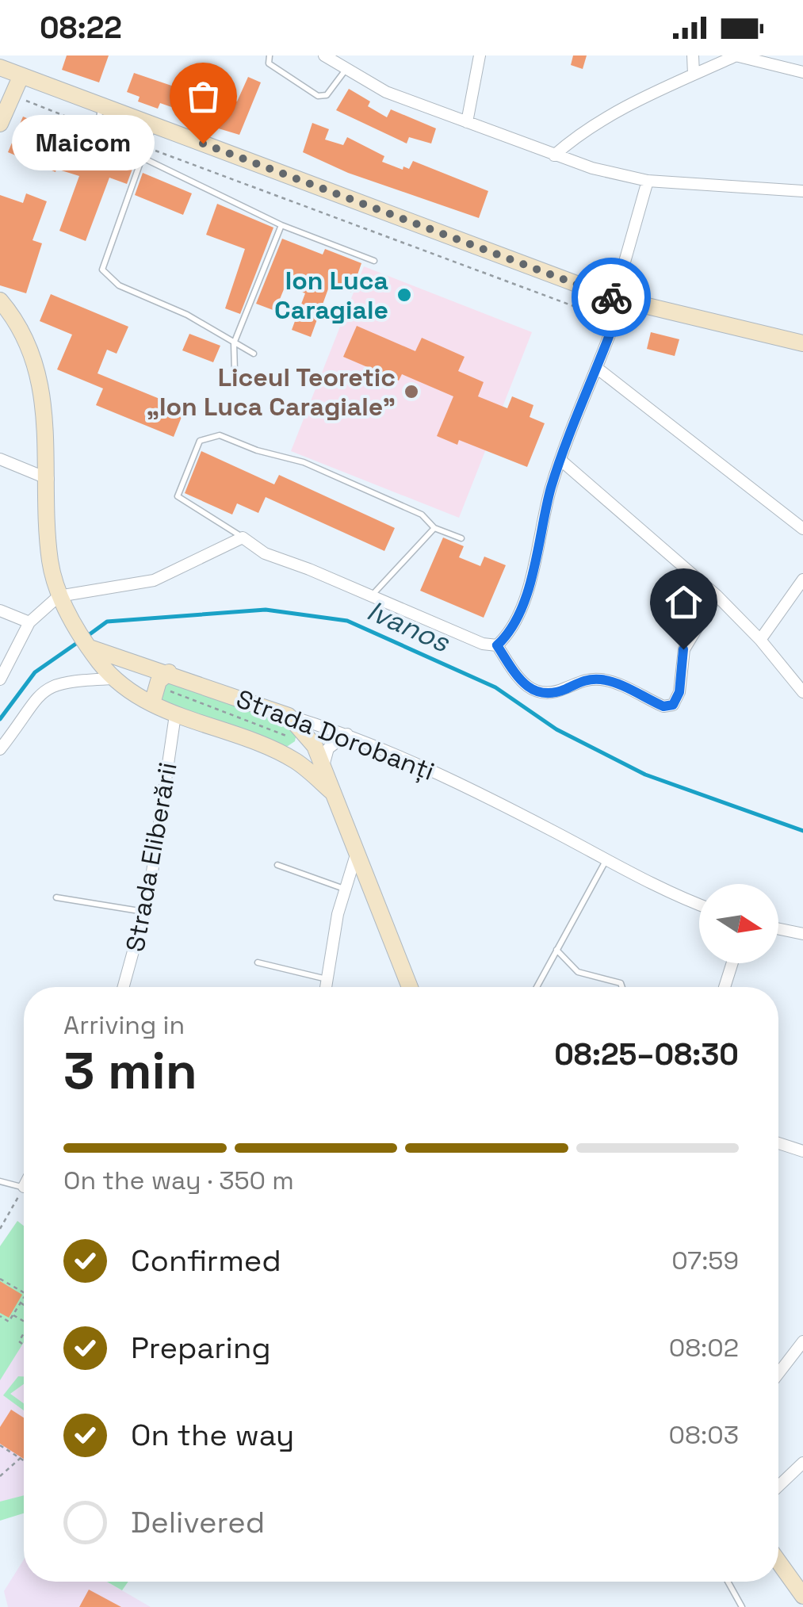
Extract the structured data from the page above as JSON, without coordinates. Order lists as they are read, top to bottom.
{
  "streets": {
    "street": ["Strada Dorobanți", "Strada Eliberării"]
  },
  "water": ["Ivanos"],
  "places": ["Maicom", "Ion Luca Caragiale", "Liceul Teoretic „Ion Luca Caragiale”"],
  "north": "right",
  "page": {
    "status": "08:22",
    "bubble": "Maicom",
    "heading": ["3 min", "Arriving in", "08:25–08:30"],
    "bar": "On the way · 350 m",
    "list": [
      ["Confirmed", "07:59"],
      ["Preparing", "08:02"],
      ["On the way", "08:03"],
      "Delivered"
    ]
  }
}
